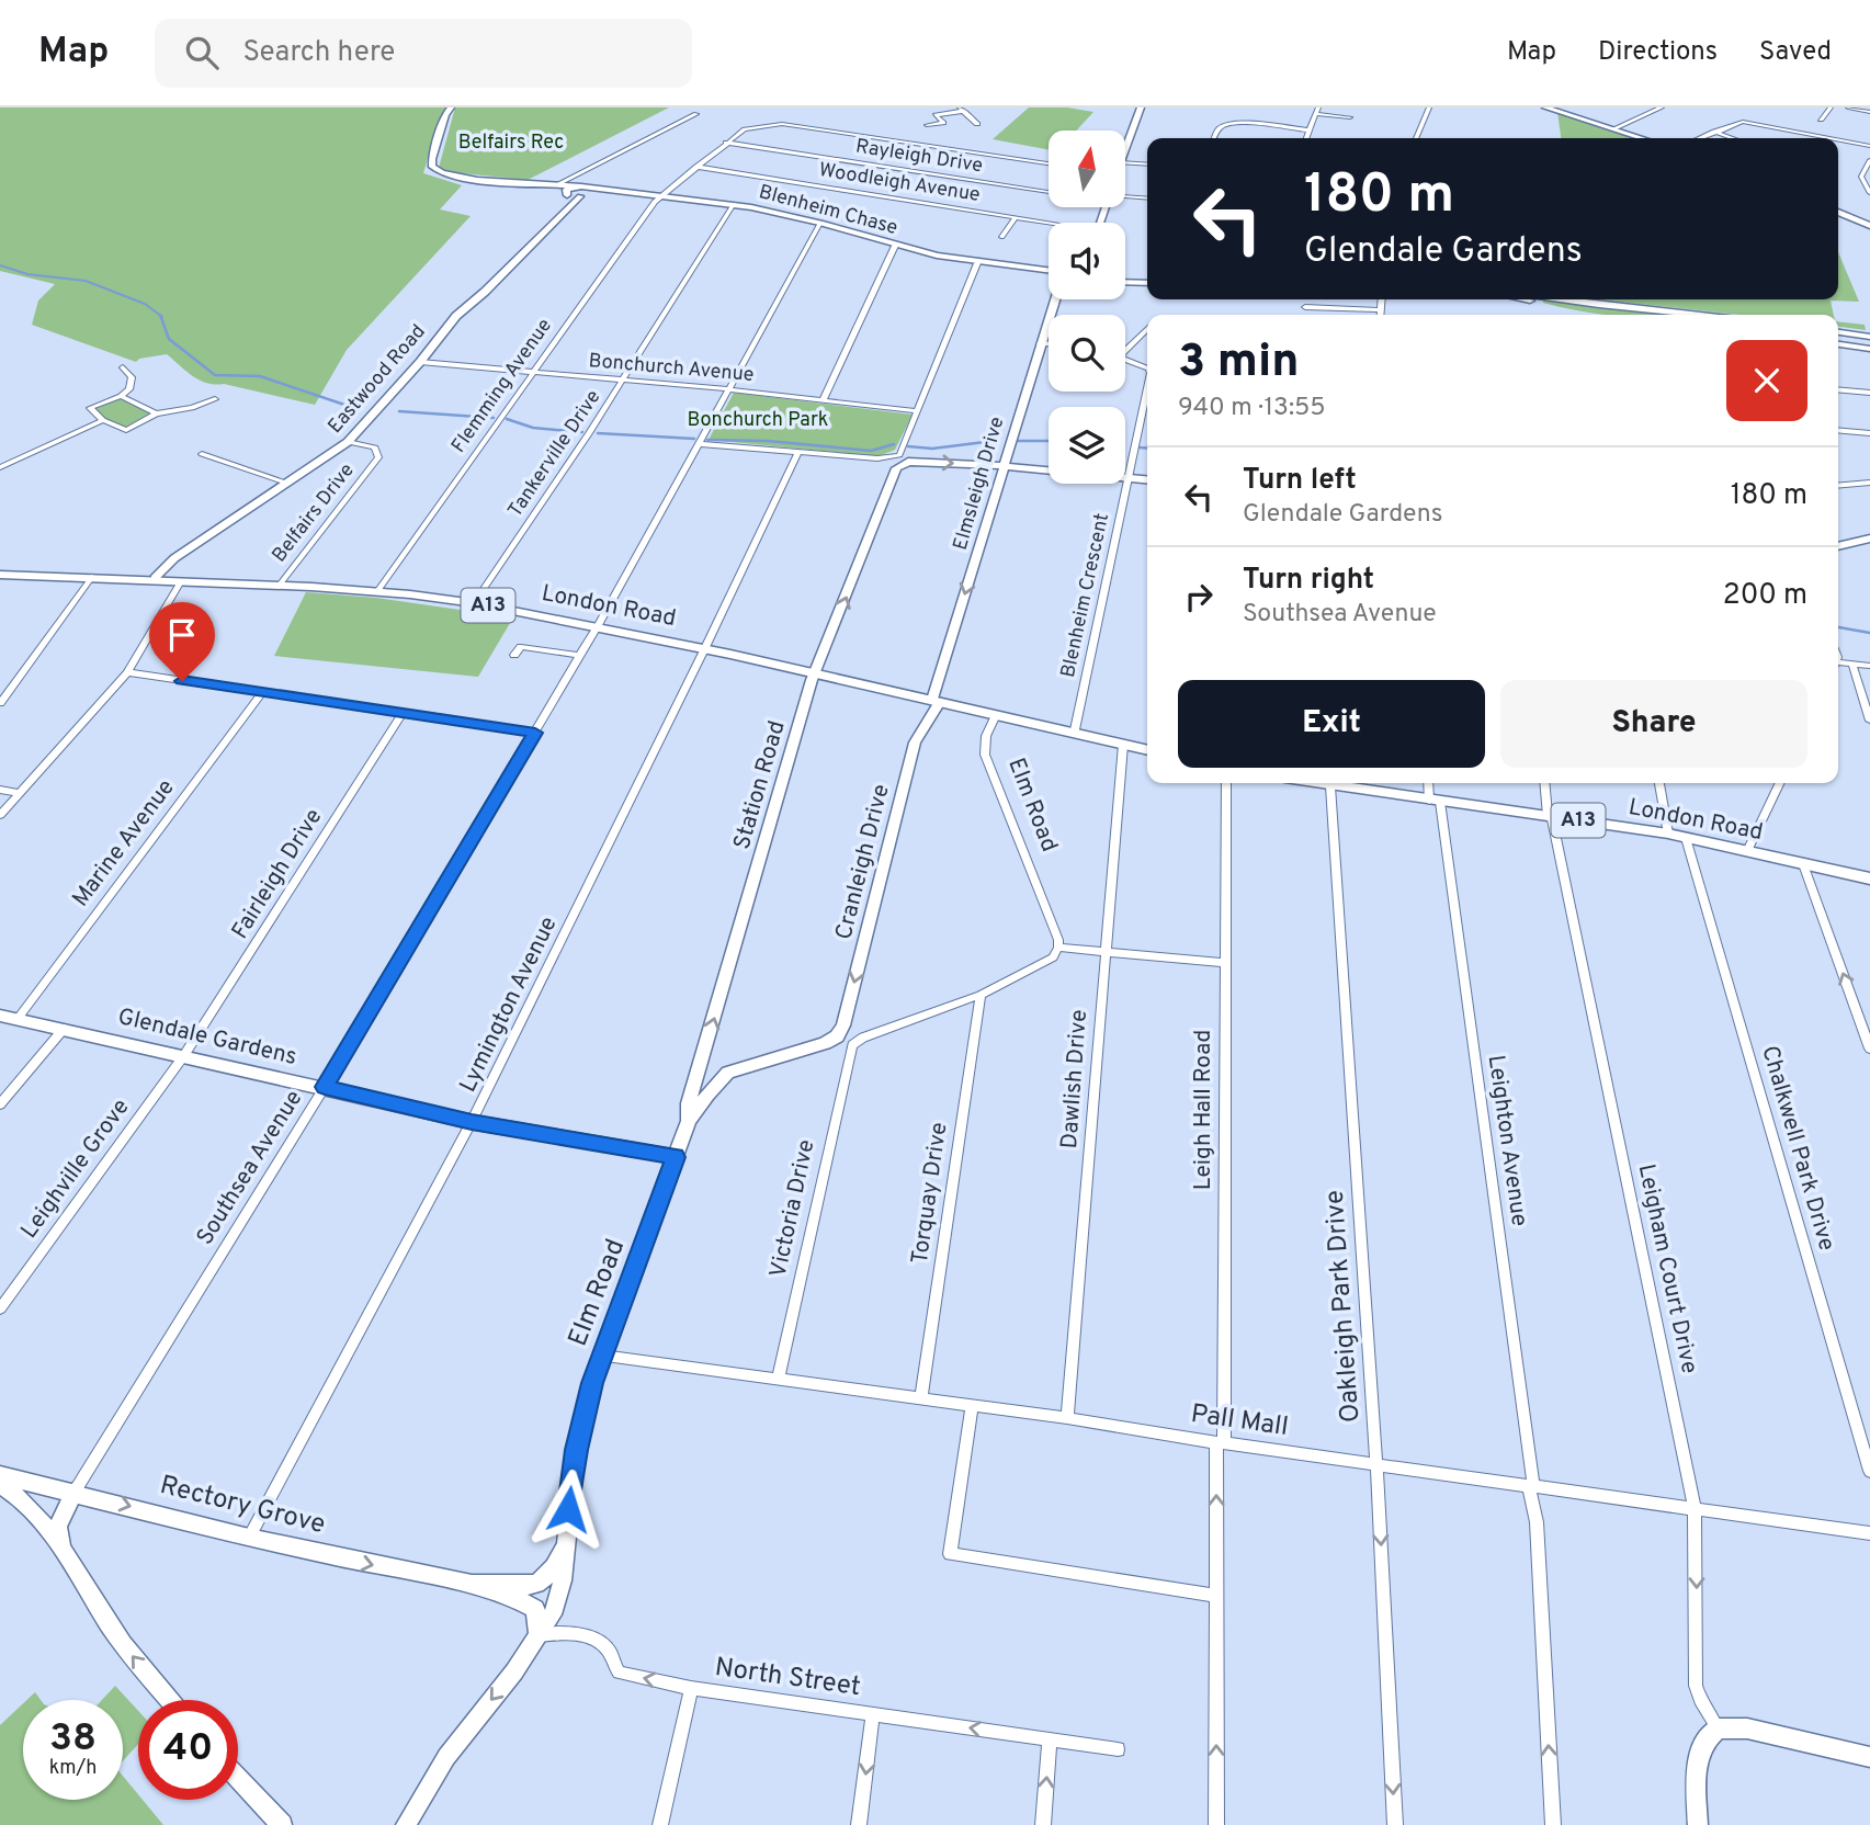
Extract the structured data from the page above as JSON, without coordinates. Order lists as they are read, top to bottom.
{
  "streets": {
    "main road": ["A13", "London Road"],
    "street": [
      "Rayleigh Drive",
      "Woodleigh Avenue",
      "Blenheim Chase",
      "Bonchurch Avenue",
      "Eastwood Road",
      "Flemming Avenue",
      "Tankerville Drive",
      "Elmsleigh Drive",
      "Belfairs Drive",
      "Blenheim Crescent",
      "Station Road",
      "Elm Road",
      "Marine Avenue",
      "Cranleigh Drive",
      "Fairleigh Drive",
      "Lymington Avenue",
      "Glendale Gardens",
      "Dawlish Drive",
      "Leigh Hall Road",
      "Leighton Avenue",
      "Chalkwell Park Drive",
      "Southsea Avenue",
      "Leighville Grove",
      "Torquay Drive",
      "Victoria Drive",
      "Leigham Court Drive",
      "Oakleigh Park Drive",
      "Pall Mall",
      "Rectory Grove",
      "North Street"
    ]
  },
  "crossings": [
    ["Rayleigh Drive", "Flemming Avenue"],
    ["Woodleigh Avenue", "Flemming Avenue"],
    ["Blenheim Chase", "Eastwood Road"],
    ["Blenheim Chase", "Flemming Avenue"],
    ["Blenheim Chase", "Tankerville Drive"],
    ["Blenheim Chase", "Southsea Avenue"],
    ["Bonchurch Avenue", "Eastwood Road"],
    ["Bonchurch Avenue", "Flemming Avenue"],
    ["Bonchurch Avenue", "Tankerville Drive"],
    ["Bonchurch Avenue", "Southsea Avenue"],
    ["Eastwood Road", "Belfairs Drive"],
    ["Eastwood Road", "London Road"],
    ["Flemming Avenue", "London Road"],
    ["Tankerville Drive", "London Road"],
    ["Elmsleigh Drive", "London Road"],
    ["Elmsleigh Drive", "Station Road"],
    ["Elmsleigh Drive", "Cranleigh Drive"],
    ["Belfairs Drive", "London Road"],
    ["Blenheim Crescent", "London Road"],
    ["London Road", "Station Road"],
    ["London Road", "Elm Road"],
    ["London Road", "Cranleigh Drive"],
    ["London Road", "Lymington Avenue"],
    ["London Road", "Dawlish Drive"],
    ["London Road", "Leighton Avenue"],
    ["London Road", "Chalkwell Park Drive"],
    ["London Road", "Southsea Avenue"],
    ["London Road", "Leigham Court Drive"],
    ["London Road", "Oakleigh Park Drive"],
    ["Station Road", "Elm Road"],
    ["Elm Road", "Cranleigh Drive"],
    ["Elm Road", "Glendale Gardens"],
    ["Elm Road", "Pall Mall"],
    ["Elm Road", "Rectory Grove"],
    ["Elm Road", "North Street"],
    ["Marine Avenue", "Glendale Gardens"],
    ["Fairleigh Drive", "Glendale Gardens"],
    ["Fairleigh Drive", "Leighville Grove"],
    ["Lymington Avenue", "Glendale Gardens"],
    ["Lymington Avenue", "Rectory Grove"],
    ["Glendale Gardens", "Southsea Avenue"],
    ["Glendale Gardens", "Leighville Grove"],
    ["Dawlish Drive", "Pall Mall"],
    ["Leigh Hall Road", "Pall Mall"],
    ["Leighton Avenue", "Pall Mall"],
    ["Southsea Avenue", "Rectory Grove"],
    ["Torquay Drive", "Victoria Drive"],
    ["Torquay Drive", "Pall Mall"],
    ["Victoria Drive", "Pall Mall"],
    ["Leigham Court Drive", "Pall Mall"],
    ["Oakleigh Park Drive", "Pall Mall"],
    ["Rectory Grove", "North Street"]
  ],
  "one_way": [
    "Elmsleigh Drive",
    "Station Road",
    "Cranleigh Drive",
    "Leigh Hall Road",
    "Rectory Grove",
    "North Street"
  ],
  "parks": ["Belfairs Rec", "Bonchurch Park"],
  "north": "top",
  "page": {
    "header": "Map",
    "search": "Search here",
    "nav": ["Map", "Directions", "Saved"],
    "turn": ["180 m", "Glendale Gardens"],
    "heading": ["3 min", "940 m · 13:55"],
    "list": [
      {
        "name": "Turn left",
        "note": "Glendale Gardens",
        "value": "180 m"
      },
      {
        "name": "Turn right",
        "note": "Southsea Avenue",
        "value": "200 m"
      }
    ],
    "buttons": ["Exit", "Share"],
    "speed": "38 km/h",
    "limit": "40"
  }
}
